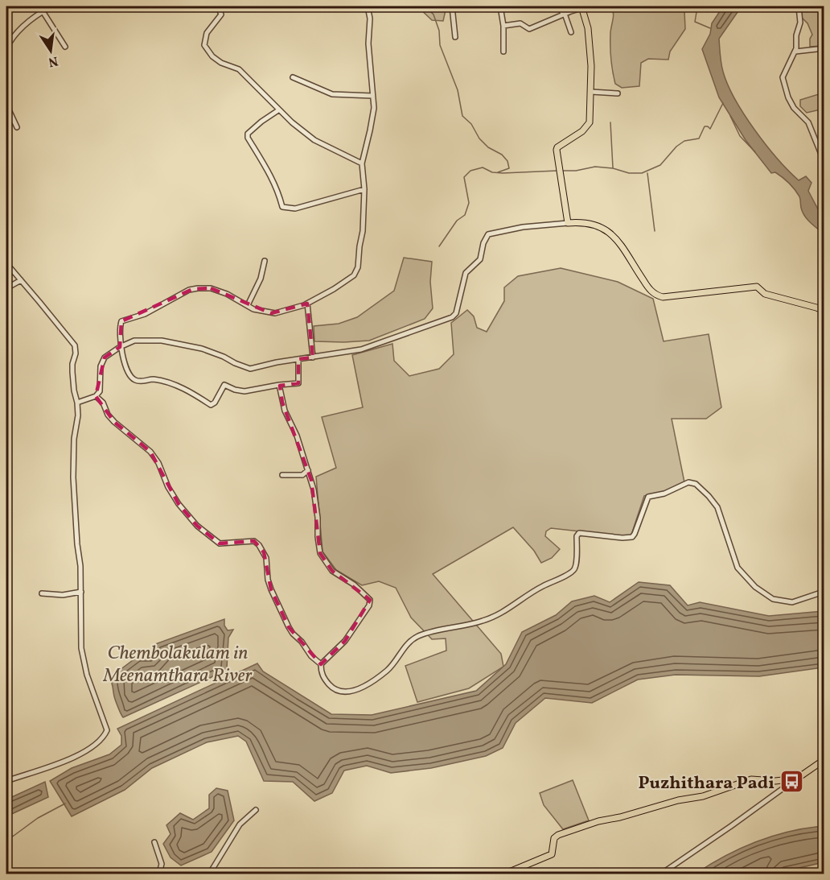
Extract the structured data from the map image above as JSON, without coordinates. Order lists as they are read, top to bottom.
{
  "water": ["Chembolakulam in Meenamthara River"],
  "places": {
    "bus stop": ["Puzhithara Padi"]
  },
  "north": "bottom"
}
